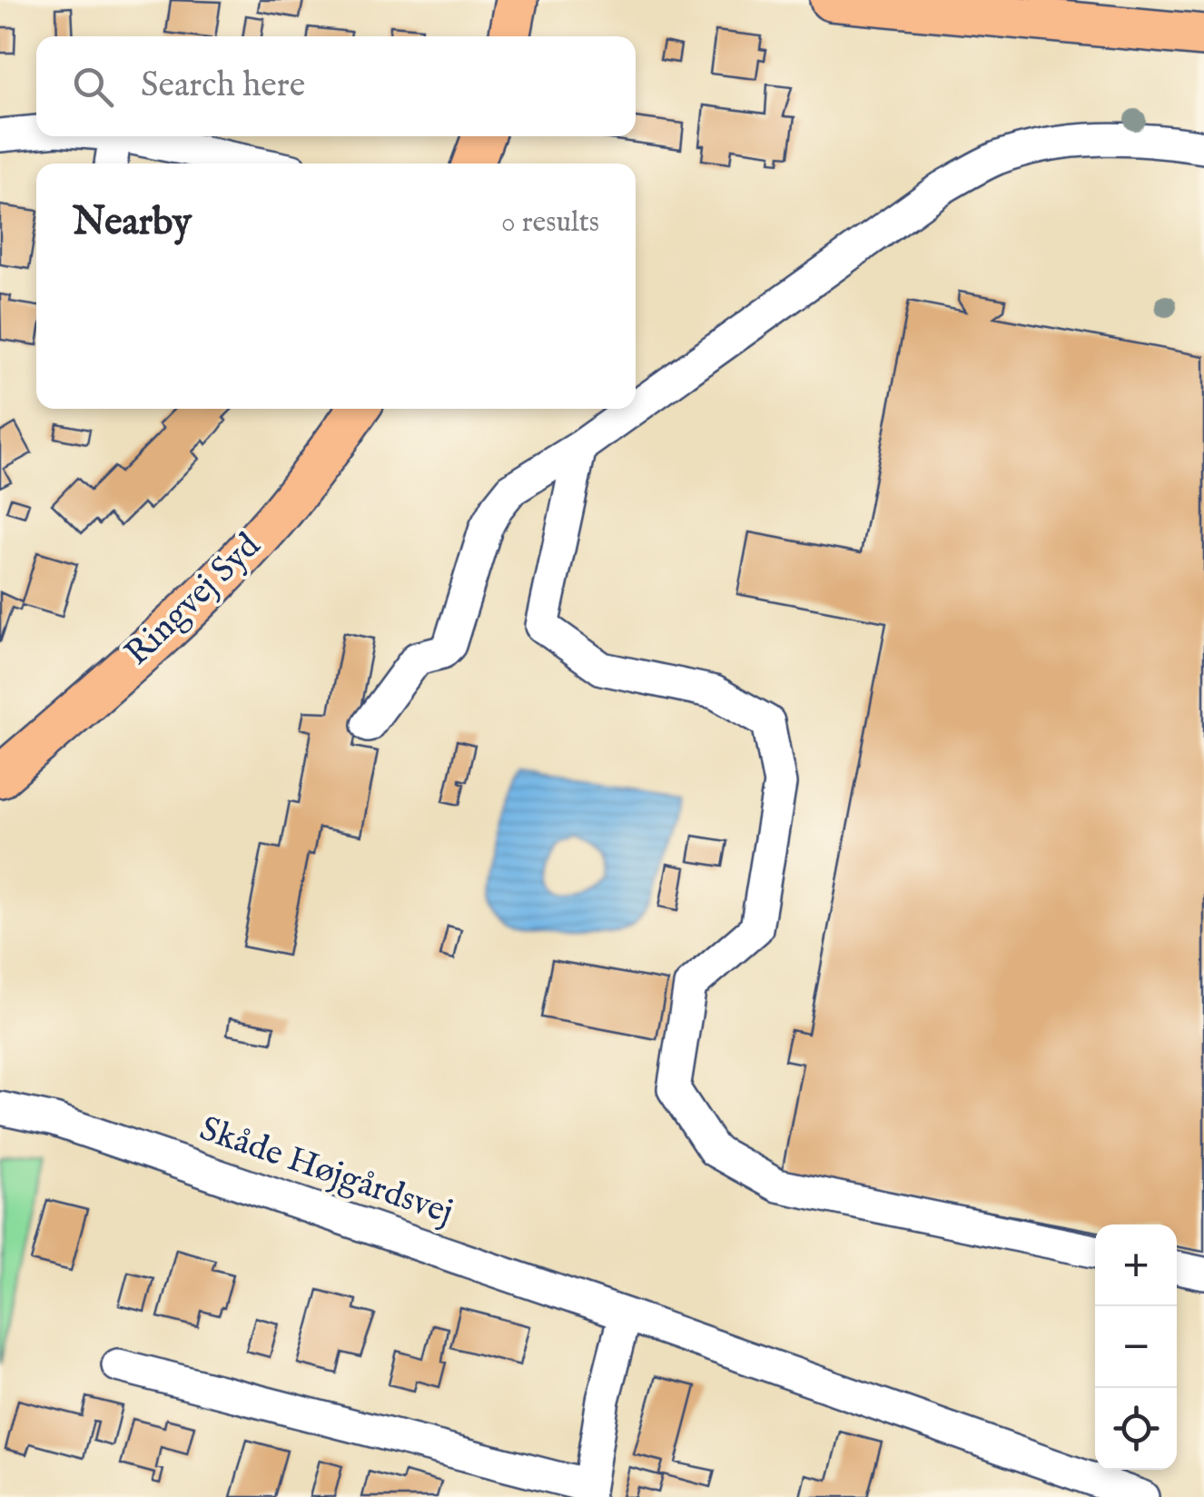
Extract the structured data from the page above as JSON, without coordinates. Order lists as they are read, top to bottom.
{
  "streets": {
    "main road": ["Ringvej Syd"],
    "street": ["Skåde Højgårdsvej"]
  },
  "page": {
    "search": "Search here",
    "heading": ["Nearby", "0 results"],
    "map_buttons": ["+", "−"]
  }
}
